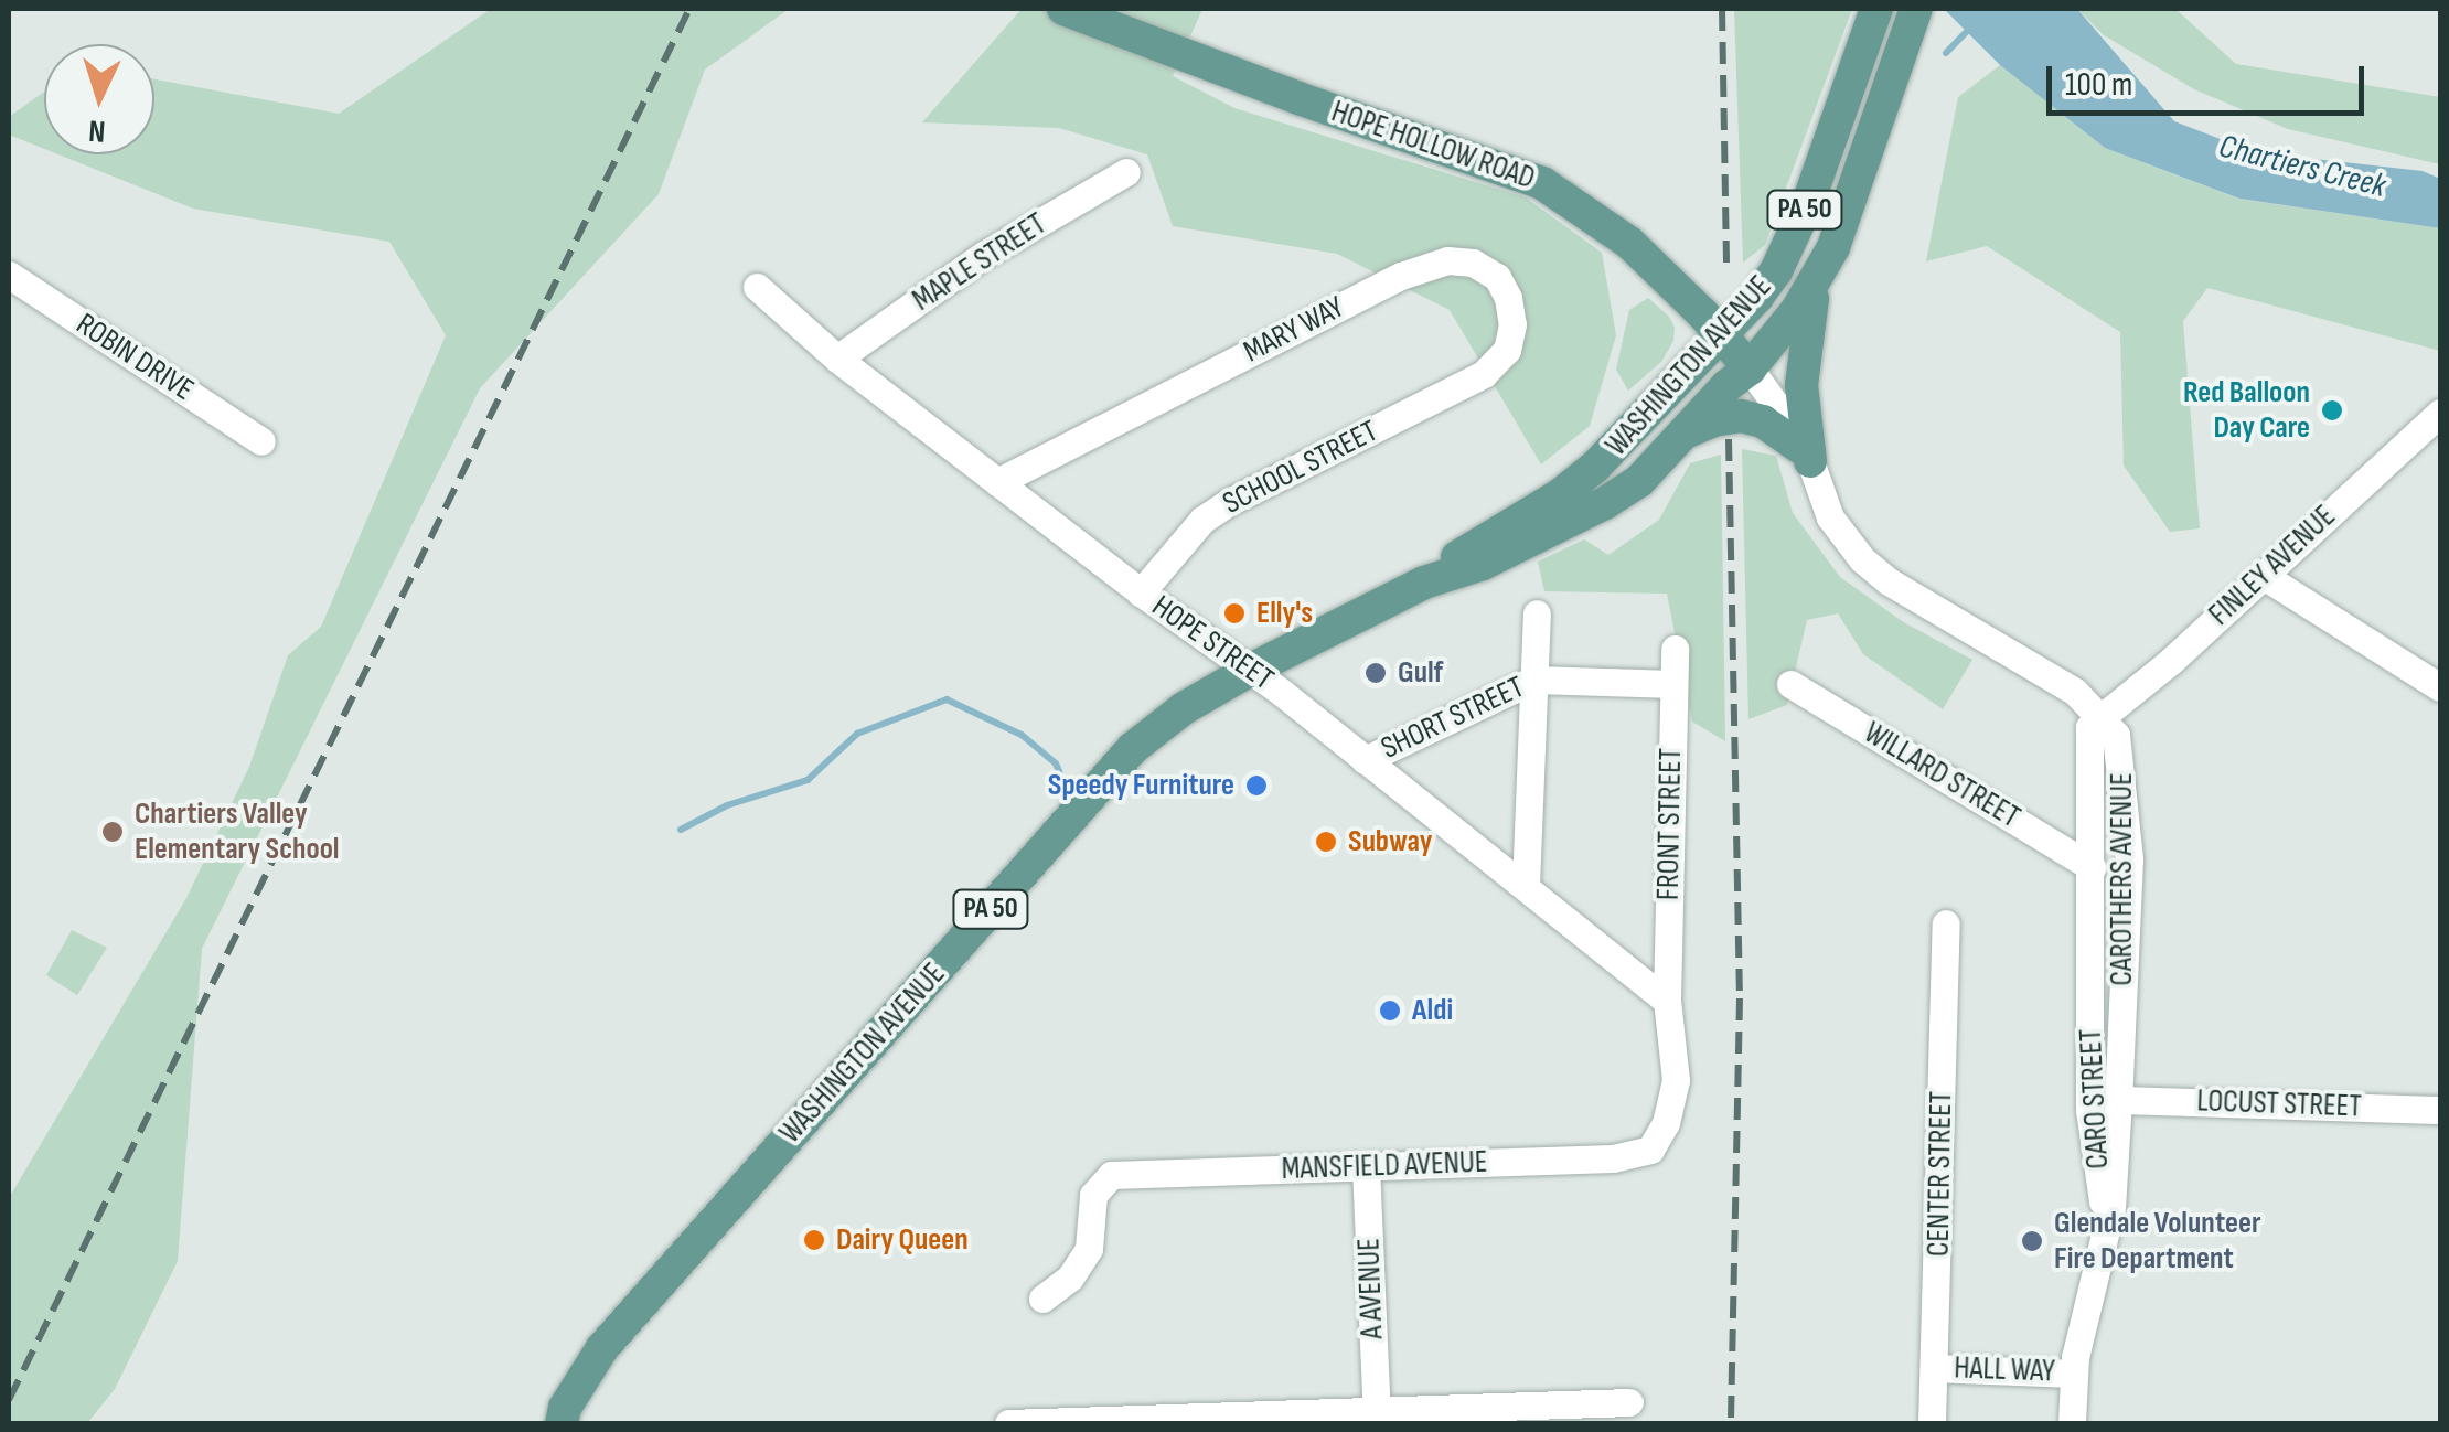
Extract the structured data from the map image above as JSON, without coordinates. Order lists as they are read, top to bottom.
{
  "streets": {
    "main road": ["HOPE HOLLOW ROAD", "PA 50", "WASHINGTON AVENUE"],
    "street": [
      "MAPLE STREET",
      "MARY WAY",
      "ROBIN DRIVE",
      "SCHOOL STREET",
      "FINLEY AVENUE",
      "HOPE STREET",
      "SHORT STREET",
      "WILLARD STREET",
      "FRONT STREET",
      "CAROTHERS AVENUE",
      "CARO STREET",
      "LOCUST STREET",
      "MANSFIELD AVENUE",
      "CENTER STREET",
      "A AVENUE",
      "HALL WAY"
    ]
  },
  "crossings": [
    ["HOPE HOLLOW ROAD", "WASHINGTON AVENUE"],
    ["HOPE HOLLOW ROAD", "CAROTHERS AVENUE"],
    ["MAPLE STREET", "HOPE STREET"],
    ["MARY WAY", "SCHOOL STREET"],
    ["MARY WAY", "HOPE STREET"],
    ["WASHINGTON AVENUE", "HOPE STREET"],
    ["WASHINGTON AVENUE", "CAROTHERS AVENUE"],
    ["SCHOOL STREET", "HOPE STREET"],
    ["FINLEY AVENUE", "CAROTHERS AVENUE"],
    ["FINLEY AVENUE", "CARO STREET"],
    ["HOPE STREET", "SHORT STREET"],
    ["HOPE STREET", "FRONT STREET"],
    ["HOPE STREET", "MANSFIELD AVENUE"],
    ["SHORT STREET", "FRONT STREET"],
    ["WILLARD STREET", "CARO STREET"],
    ["FRONT STREET", "MANSFIELD AVENUE"],
    ["CAROTHERS AVENUE", "CARO STREET"],
    ["CAROTHERS AVENUE", "LOCUST STREET"],
    ["CAROTHERS AVENUE", "HALL WAY"],
    ["MANSFIELD AVENUE", "A AVENUE"],
    ["CENTER STREET", "HALL WAY"]
  ],
  "water": ["Chartiers Creek"],
  "places": [
    "Red Balloon Day Care",
    "Elly's",
    "Gulf",
    "Speedy Furniture",
    "Chartiers Valley Elementary School",
    "Subway",
    "Aldi",
    "Dairy Queen",
    "Glendale Volunteer Fire Department"
  ],
  "scale_bar": "100 m",
  "north": "bottom"
}
